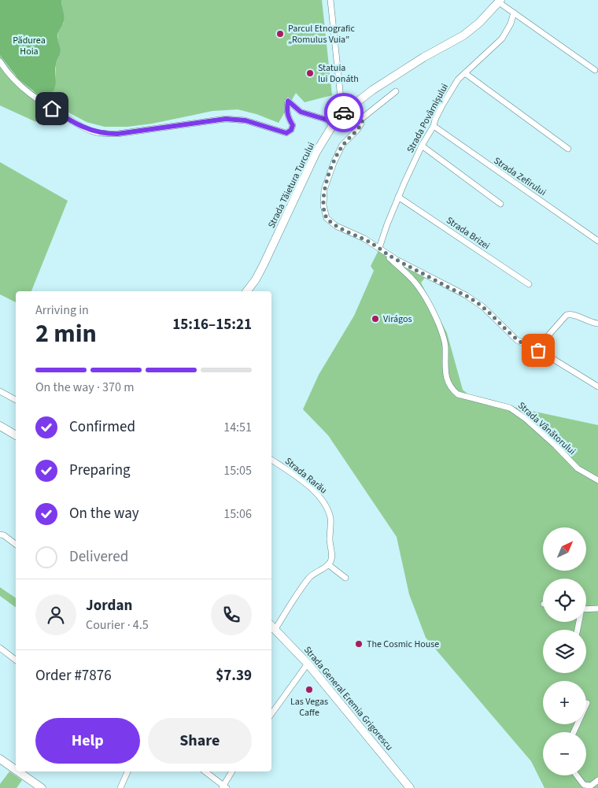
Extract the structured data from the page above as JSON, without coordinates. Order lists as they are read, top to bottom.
{
  "streets": {
    "main road": ["Strada Tăietura Turcului", "Strada General Eremia Grigorescu"],
    "street": [
      "Strada Povârnișului",
      "Strada Zefirului",
      "Strada Brizei",
      "Strada Vânătorului",
      "Strada Rarău"
    ]
  },
  "crossings": [
    ["Strada Povârnișului", "Strada Zefirului"],
    ["Strada Povârnișului", "Strada Brizei"]
  ],
  "parks": ["Pădurea Hoia"],
  "places": [
    "Parcul Etnografic „Romulus Vuia”",
    "Statuia lui Donáth",
    "Virágos",
    "The Cosmic House",
    "Las Vegas Caffe"
  ],
  "north": "top right",
  "page": {
    "heading": ["2 min", "Arriving in", "15:16–15:21"],
    "panel": [
      "Jordan",
      "Courier · 4.5",
      "Order #7876",
      "$7.39"
    ],
    "bar": "On the way · 370 m",
    "list": [
      ["Confirmed", "14:51"],
      ["Preparing", "15:05"],
      ["On the way", "15:06"],
      "Delivered"
    ],
    "map_buttons": ["+", "−"],
    "buttons": ["Help", "Share"]
  }
}
